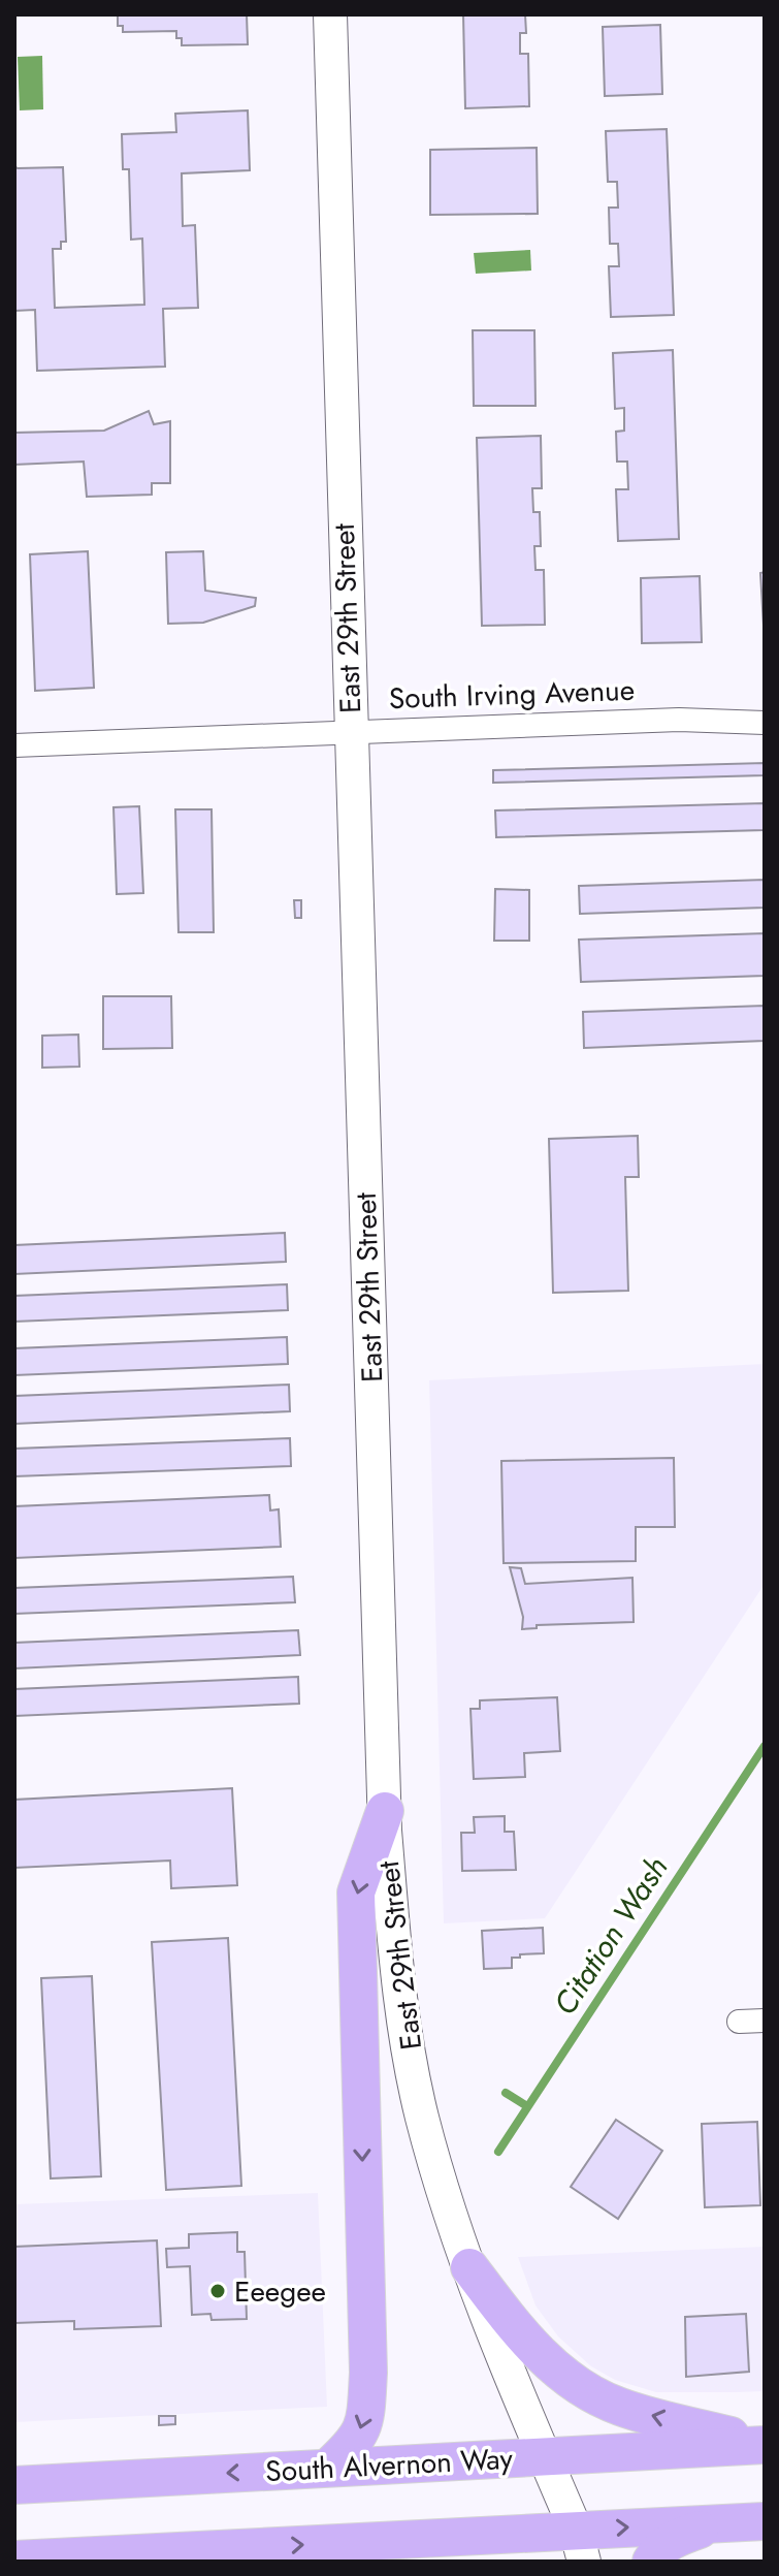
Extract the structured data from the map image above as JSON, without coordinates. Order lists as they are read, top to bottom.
{
  "streets": {
    "main road": ["South Alvernon Way"],
    "street": ["East 29th Street", "South Irving Avenue"]
  },
  "crossings": [
    ["East 29th Street", "South Irving Avenue"],
    ["East 29th Street", "South Alvernon Way"]
  ],
  "water": ["Citation Wash"],
  "places": ["Eeegee"]
}
